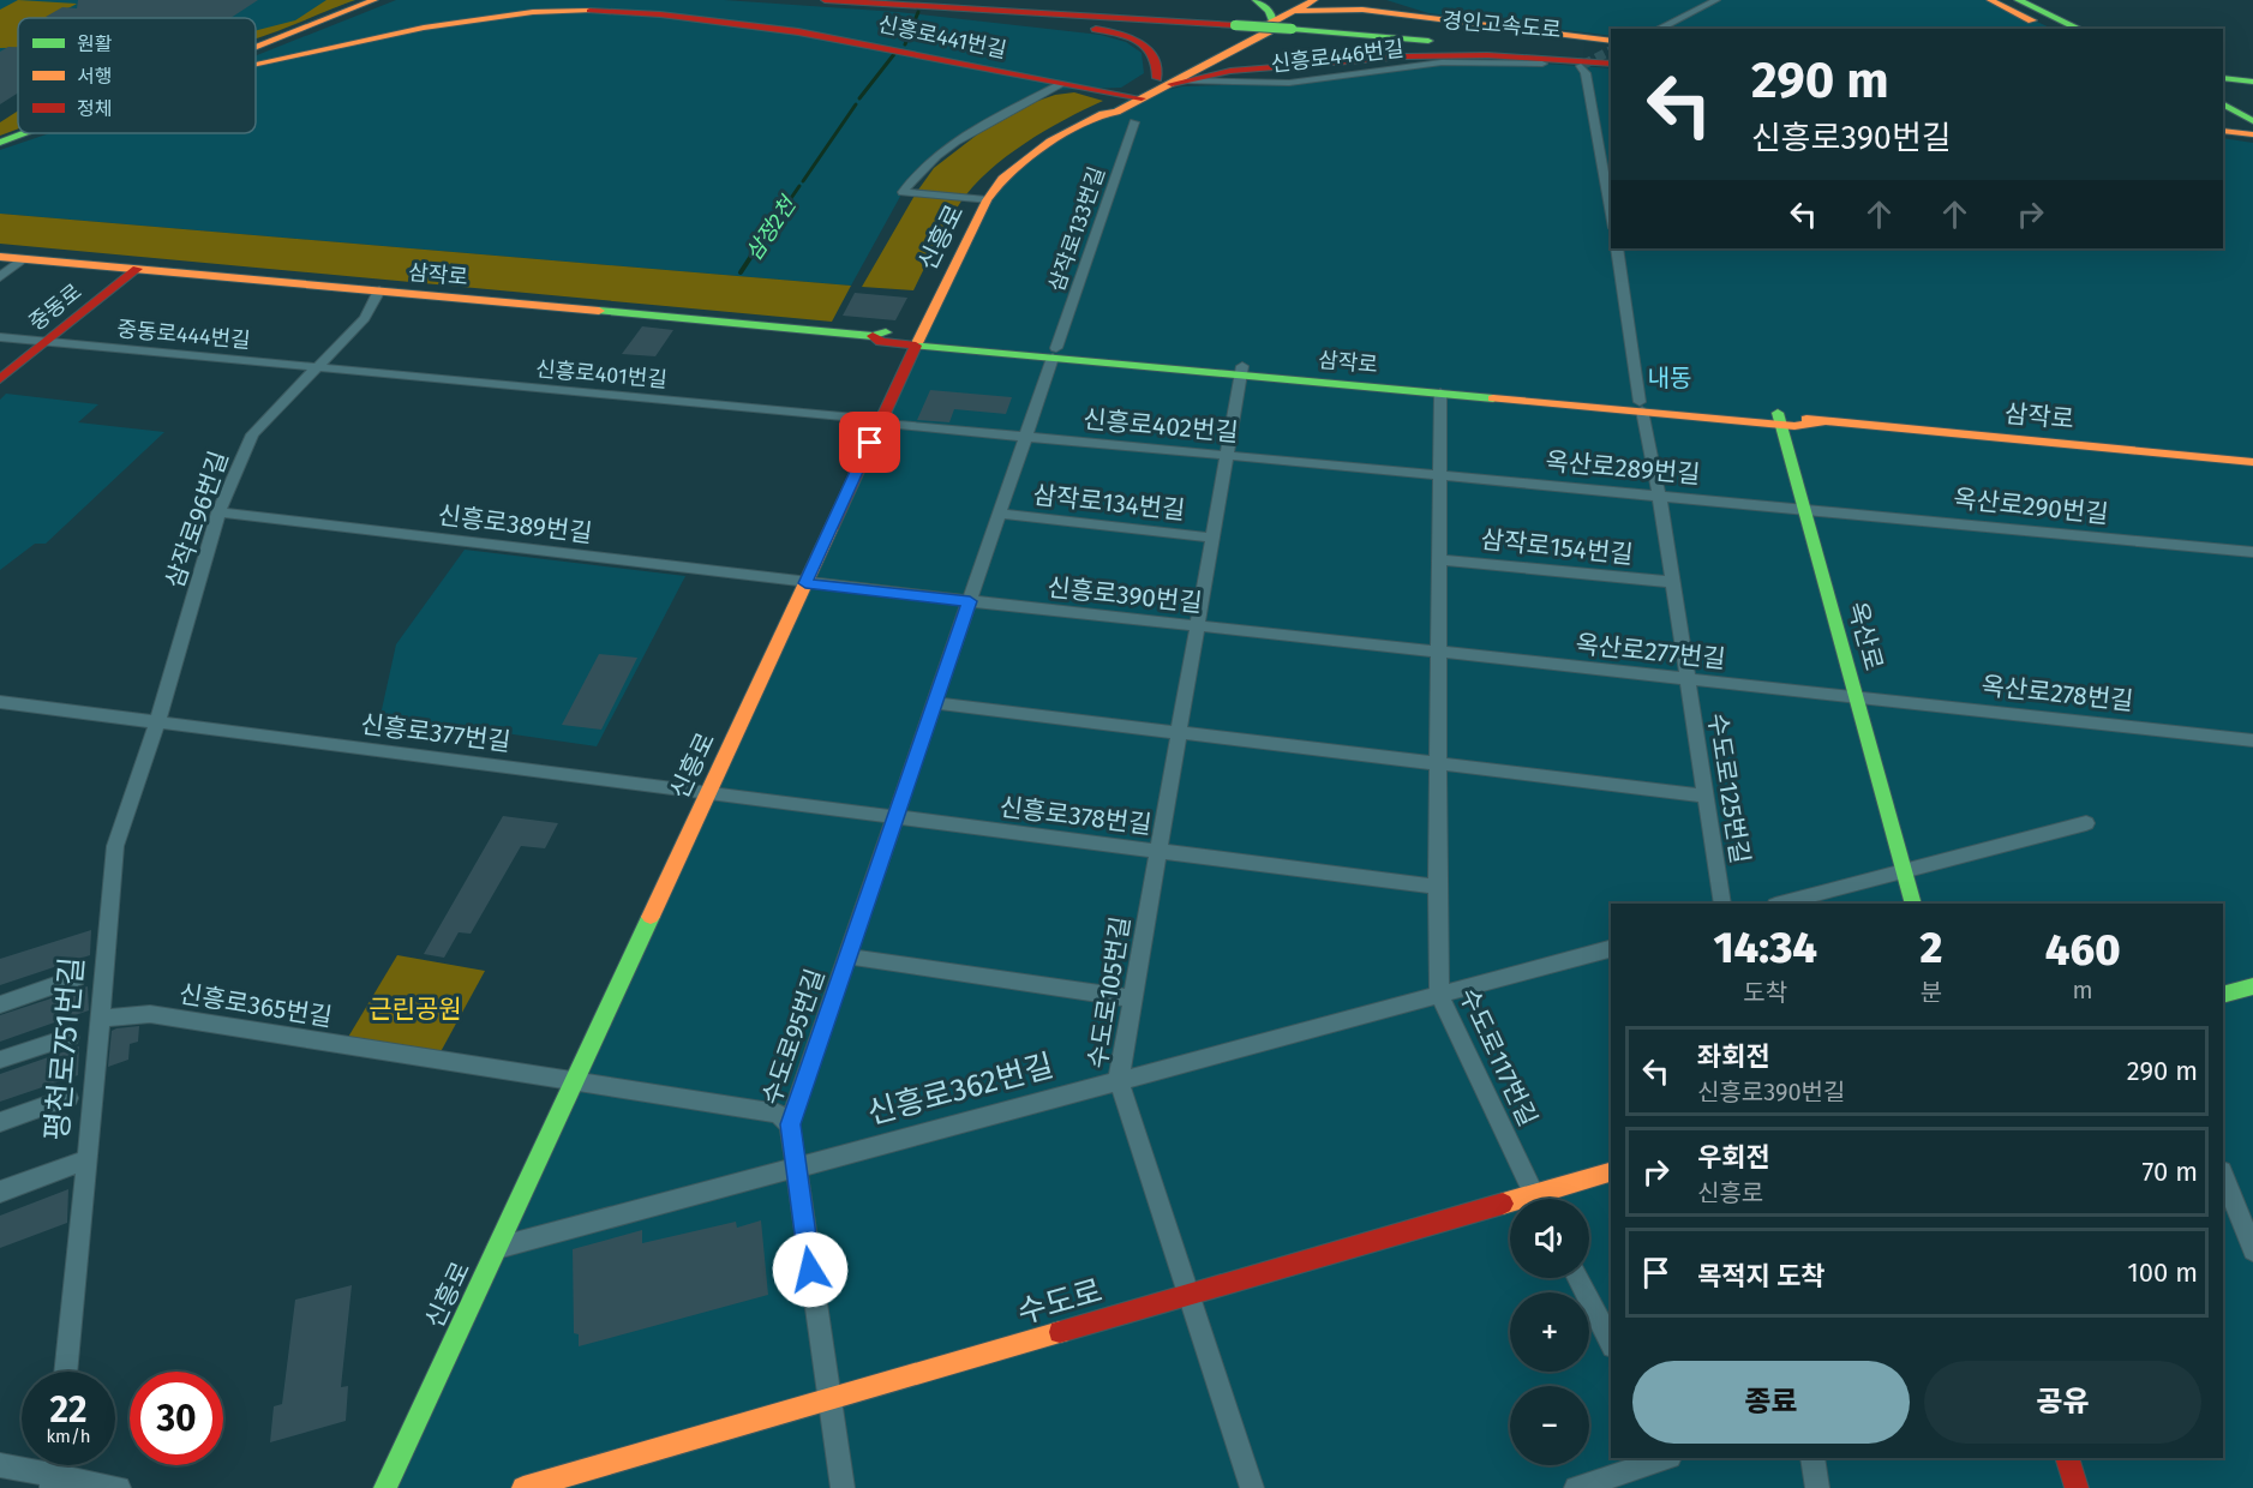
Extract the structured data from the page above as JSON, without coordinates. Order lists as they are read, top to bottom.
{
  "streets": {
    "main road": [
      "경인고속도로",
      "신흥로441번길",
      "신흥로",
      "삼작로",
      "중동로",
      "옥산로",
      "수도로"
    ],
    "street": [
      "신흥로446번길",
      "삼작로133번길",
      "중동로444번길",
      "신흥로401번길",
      "신흥로402번길",
      "옥산로289번길",
      "삼작로134번길",
      "옥산로290번길",
      "삼작로96번길",
      "신흥로389번길",
      "삼작로154번길",
      "신흥로390번길",
      "옥산로277번길",
      "옥산로278번길",
      "신흥로377번길",
      "수도로125번길",
      "신흥로378번길",
      "수도로105번길",
      "신흥로365번길",
      "수도로95번길",
      "평천로751번길",
      "수도로117번길",
      "신흥로362번길"
    ]
  },
  "crossings": [
    ["경인고속도로", "신흥로"],
    ["신흥로441번길", "신흥로"],
    ["신흥로446번길", "신흥로"],
    ["삼작로133번길", "삼작로"],
    ["삼작로133번길", "삼작로134번길"],
    ["신흥로", "삼작로"],
    ["신흥로", "신흥로401번길"],
    ["신흥로", "신흥로402번길"],
    ["신흥로", "신흥로389번길"],
    ["신흥로", "신흥로390번길"],
    ["신흥로", "신흥로377번길"],
    ["신흥로", "신흥로378번길"],
    ["신흥로", "신흥로365번길"],
    ["신흥로", "신흥로362번길"],
    ["삼작로", "중동로"],
    ["삼작로", "삼작로134번길"],
    ["삼작로", "삼작로96번길"],
    ["삼작로", "옥산로"],
    ["삼작로", "수도로125번길"],
    ["삼작로", "수도로105번길"],
    ["중동로", "중동로444번길"],
    ["중동로444번길", "신흥로401번길"],
    ["중동로444번길", "삼작로96번길"],
    ["신흥로401번길", "신흥로402번길"],
    ["신흥로401번길", "삼작로96번길"],
    ["신흥로402번길", "옥산로289번길"],
    ["신흥로402번길", "삼작로134번길"],
    ["신흥로402번길", "수도로105번길"],
    ["옥산로289번길", "옥산로290번길"],
    ["옥산로289번길", "옥산로"],
    ["옥산로289번길", "수도로125번길"],
    ["삼작로134번길", "신흥로390번길"],
    ["삼작로134번길", "수도로105번길"],
    ["삼작로134번길", "수도로95번길"],
    ["옥산로290번길", "옥산로"],
    ["삼작로96번길", "신흥로389번길"],
    ["삼작로96번길", "신흥로377번길"],
    ["삼작로96번길", "평천로751번길"],
    ["신흥로389번길", "신흥로390번길"],
    ["삼작로154번길", "수도로125번길"],
    ["신흥로390번길", "옥산로277번길"],
    ["신흥로390번길", "수도로105번길"],
    ["신흥로390번길", "수도로95번길"],
    ["신흥로390번길", "수도로117번길"],
    ["옥산로", "옥산로277번길"],
    ["옥산로", "옥산로278번길"],
    ["옥산로277번길", "옥산로278번길"],
    ["옥산로277번길", "수도로125번길"],
    ["옥산로277번길", "수도로117번길"],
    ["신흥로377번길", "신흥로378번길"],
    ["신흥로377번길", "평천로751번길"],
    ["신흥로378번길", "수도로105번길"],
    ["신흥로378번길", "수도로95번길"],
    ["신흥로378번길", "수도로117번길"],
    ["수도로105번길", "신흥로362번길"],
    ["수도로105번길", "수도로"],
    ["신흥로365번길", "수도로95번길"],
    ["신흥로365번길", "평천로751번길"],
    ["수도로95번길", "신흥로362번길"],
    ["수도로95번길", "수도로"],
    ["수도로117번길", "신흥로362번길"]
  ],
  "districts": ["내동"],
  "water": ["삼정2천"],
  "parks": ["근린공원"],
  "legend": ["원활", "서행", "정체"],
  "page": {
    "turn": ["290 m", "신흥로390번길"],
    "eta": [
      "14:34",
      "도착",
      "2",
      "분",
      "460",
      "m"
    ],
    "list": [
      {
        "name": "좌회전",
        "note": "신흥로390번길",
        "value": "290 m"
      },
      {
        "name": "우회전",
        "note": "신흥로",
        "value": "70 m"
      },
      {
        "name": "목적지 도착",
        "value": "100 m"
      }
    ],
    "map_buttons": ["+", "−"],
    "buttons": ["종료", "공유"],
    "speed": "22 km/h",
    "limit": "30"
  }
}
